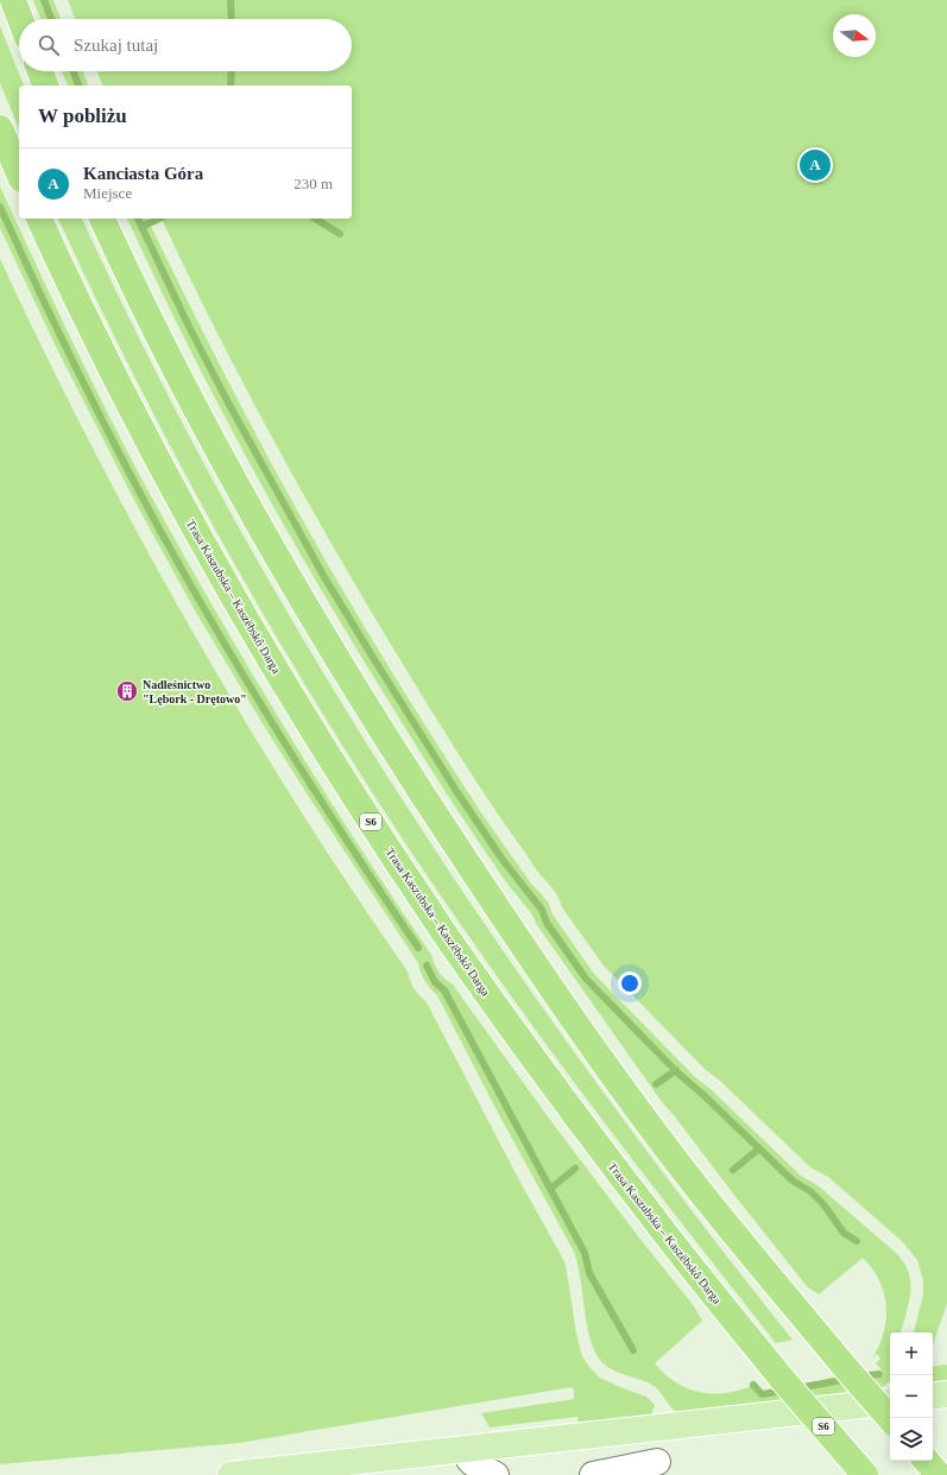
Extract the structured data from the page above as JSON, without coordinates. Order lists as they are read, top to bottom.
{
  "streets": {
    "highway": ["Trasa Kaszubska – Kaszëbskô Darga", "S6"]
  },
  "places": {
    "building": ["Nadleśnictwo \"Lębork - Drętowo\""]
  },
  "north": "right",
  "page": {
    "search": "Szukaj tutaj",
    "heading": "W pobliżu",
    "pins": "A",
    "list": [
      {
        "mark": "A",
        "name": "Kanciasta Góra",
        "note": "Miejsce",
        "value": "230 m"
      }
    ],
    "map_buttons": ["+", "−"]
  }
}
